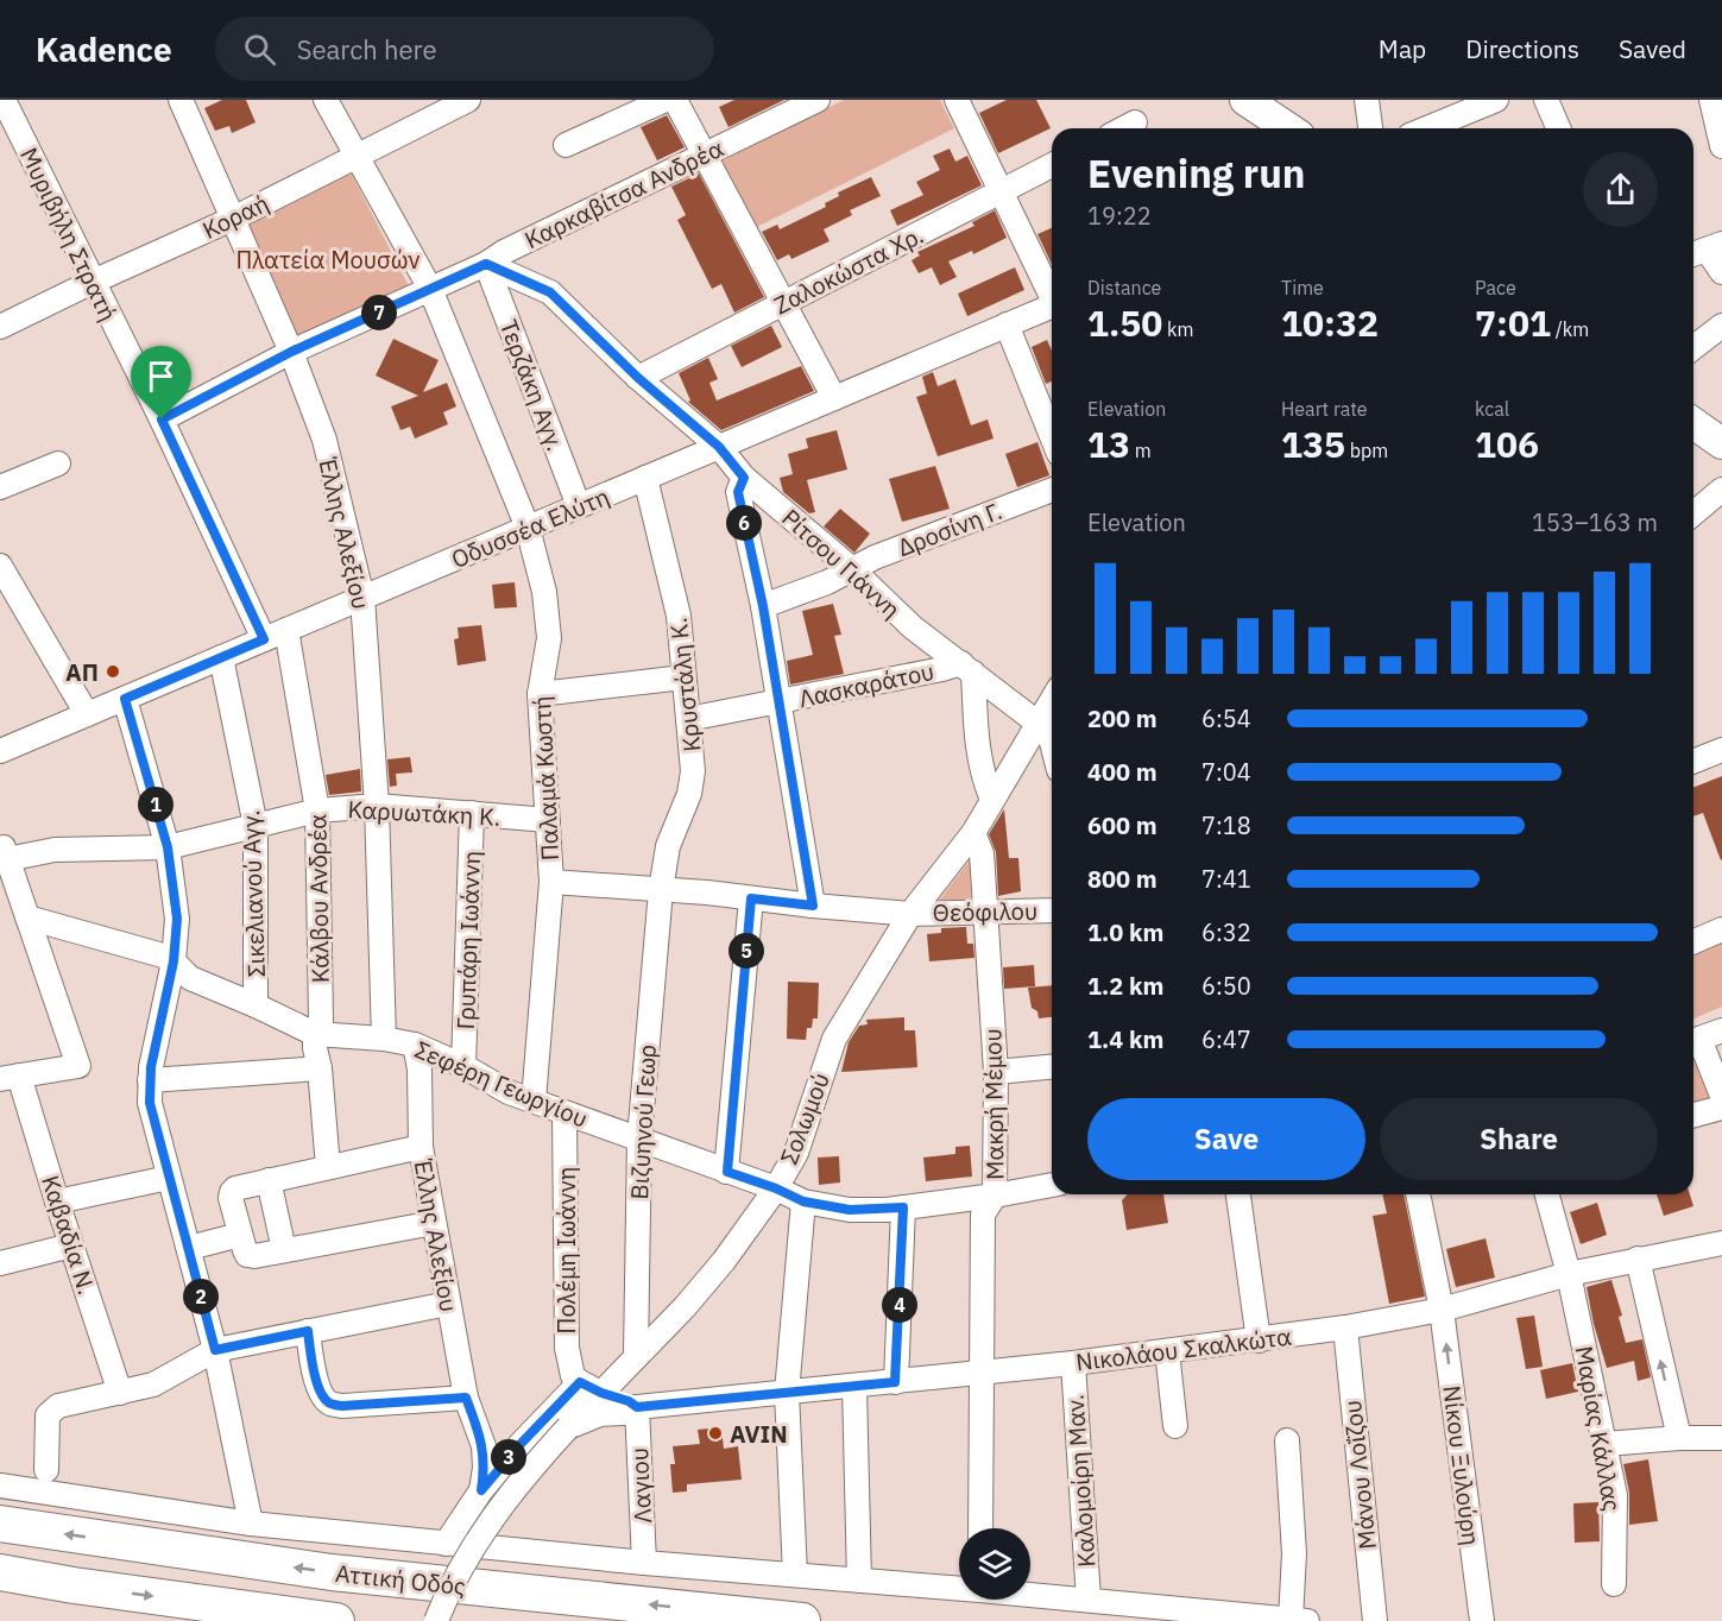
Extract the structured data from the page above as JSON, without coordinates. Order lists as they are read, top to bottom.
{
  "streets": {
    "highway": ["Αττική Οδός"],
    "street": [
      "Καρκαβίτσα Ανδρέα",
      "Κοραή",
      "Μυριβήλη Στρατή",
      "Ζαλοκώστα Χρ.",
      "Τερζάκη Αγγ.",
      "Οδυσσέα Ελύτη",
      "Δροσίνη Γ.",
      "Έλλης Αλεξίου",
      "Ρίτσου Γιάννη",
      "Κρυστάλη Κ.",
      "Λασκαράτου",
      "Παλαμά Κωστή",
      "Καρυωτάκη Κ.",
      "Σικελιανού Αγγ.",
      "Κάλβου Ανδρέα",
      "Θεόφιλου",
      "Γρυπάρη Ιωάννη",
      "Σεφέρη Γεωργίου",
      "Μακρή Μέμου",
      "Σολωμού",
      "Βιζυηνού Γεωρ",
      "Καβαδία Ν.",
      "Πολέμη Ιωάννη",
      "Νικολάου Σκαλκώτα",
      "Μαρίας Κάλλας",
      "Νίκου Ξυλούρη",
      "Μάνου Λοΐζου",
      "Καλομοίρη Μαν.",
      "Λαγιου"
    ]
  },
  "crossings": [
    ["Καρκαβίτσα Ανδρέα", "Μυριβήλη Στρατή"],
    ["Καρκαβίτσα Ανδρέα", "Τερζάκη Αγγ."],
    ["Καρκαβίτσα Ανδρέα", "Έλλης Αλεξίου"],
    ["Καρκαβίτσα Ανδρέα", "Ρίτσου Γιάννη"],
    ["Καρκαβίτσα Ανδρέα", "Παλαμά Κωστή"],
    ["Κοραή", "Μυριβήλη Στρατή"],
    ["Κοραή", "Έλλης Αλεξίου"],
    ["Κοραή", "Παλαμά Κωστή"],
    ["Μυριβήλη Στρατή", "Οδυσσέα Ελύτη"],
    ["Ζαλοκώστα Χρ.", "Ρίτσου Γιάννη"],
    ["Τερζάκη Αγγ.", "Οδυσσέα Ελύτη"],
    ["Τερζάκη Αγγ.", "Ρίτσου Γιάννη"],
    ["Οδυσσέα Ελύτη", "Έλλης Αλεξίου"],
    ["Οδυσσέα Ελύτη", "Ρίτσου Γιάννη"],
    ["Οδυσσέα Ελύτη", "Κρυστάλη Κ."],
    ["Οδυσσέα Ελύτη", "Παλαμά Κωστή"],
    ["Οδυσσέα Ελύτη", "Σικελιανού Αγγ."],
    ["Οδυσσέα Ελύτη", "Κάλβου Ανδρέα"],
    ["Δροσίνη Γ.", "Ρίτσου Γιάννη"],
    ["Έλλης Αλεξίου", "Καρυωτάκη Κ."],
    ["Έλλης Αλεξίου", "Σεφέρη Γεωργίου"],
    ["Ρίτσου Γιάννη", "Λασκαράτου"],
    ["Ρίτσου Γιάννη", "Σολωμού"],
    ["Κρυστάλη Κ.", "Λασκαράτου"],
    ["Κρυστάλη Κ.", "Θεόφιλου"],
    ["Κρυστάλη Κ.", "Βιζυηνού Γεωρ"],
    ["Παλαμά Κωστή", "Καρυωτάκη Κ."],
    ["Παλαμά Κωστή", "Θεόφιλου"],
    ["Παλαμά Κωστή", "Σεφέρη Γεωργίου"],
    ["Καρυωτάκη Κ.", "Σικελιανού Αγγ."],
    ["Καρυωτάκη Κ.", "Κάλβου Ανδρέα"],
    ["Καρυωτάκη Κ.", "Γρυπάρη Ιωάννη"],
    ["Καρυωτάκη Κ.", "Σεφέρη Γεωργίου"],
    ["Σικελιανού Αγγ.", "Σεφέρη Γεωργίου"],
    ["Κάλβου Ανδρέα", "Σεφέρη Γεωργίου"],
    ["Θεόφιλου", "Μακρή Μέμου"],
    ["Θεόφιλου", "Σολωμού"],
    ["Θεόφιλου", "Βιζυηνού Γεωρ"],
    ["Γρυπάρη Ιωάννη", "Σεφέρη Γεωργίου"],
    ["Σεφέρη Γεωργίου", "Μακρή Μέμου"],
    ["Σεφέρη Γεωργίου", "Σολωμού"],
    ["Σεφέρη Γεωργίου", "Βιζυηνού Γεωρ"],
    ["Σεφέρη Γεωργίου", "Πολέμη Ιωάννη"],
    ["Μακρή Μέμου", "Σολωμού"],
    ["Μακρή Μέμου", "Νικολάου Σκαλκώτα"],
    ["Σολωμού", "Βιζυηνού Γεωρ"],
    ["Σολωμού", "Πολέμη Ιωάννη"],
    ["Σολωμού", "Νικολάου Σκαλκώτα"],
    ["Πολέμη Ιωάννη", "Νικολάου Σκαλκώτα"],
    ["Νικολάου Σκαλκώτα", "Μαρίας Κάλλας"],
    ["Νικολάου Σκαλκώτα", "Νίκου Ξυλούρη"],
    ["Νικολάου Σκαλκώτα", "Μάνου Λοΐζου"],
    ["Νικολάου Σκαλκώτα", "Καλομοίρη Μαν."],
    ["Νικολάου Σκαλκώτα", "Λαγιου"]
  ],
  "parks": ["Πλατεία Μουσών"],
  "places": ["ΑΠ", "AVIN"],
  "page": {
    "header": "Kadence",
    "search": "Search here",
    "nav": ["Map", "Directions", "Saved"],
    "heading": ["Evening run", "19:22"],
    "stats": [
      ["Distance", "1.50 km"],
      ["Time", "10:32"],
      ["Pace", "7:01 /km"],
      ["Elevation", "13 m"],
      ["Heart rate", "135 bpm"],
      ["kcal", "106"]
    ],
    "pins": [
      "7",
      "6",
      "1",
      "5",
      "2",
      "4",
      "3"
    ],
    "chart": ["Elevation", "153–163 m"],
    "list": [
      {
        "name": "200 m",
        "note": "6:54"
      },
      {
        "name": "400 m",
        "note": "7:04"
      },
      {
        "name": "600 m",
        "note": "7:18"
      },
      {
        "name": "800 m",
        "note": "7:41"
      },
      {
        "name": "1.0 km",
        "note": "6:32"
      },
      {
        "name": "1.2 km",
        "note": "6:50"
      },
      {
        "name": "1.4 km",
        "note": "6:47"
      }
    ],
    "buttons": ["Save", "Share"]
  }
}
